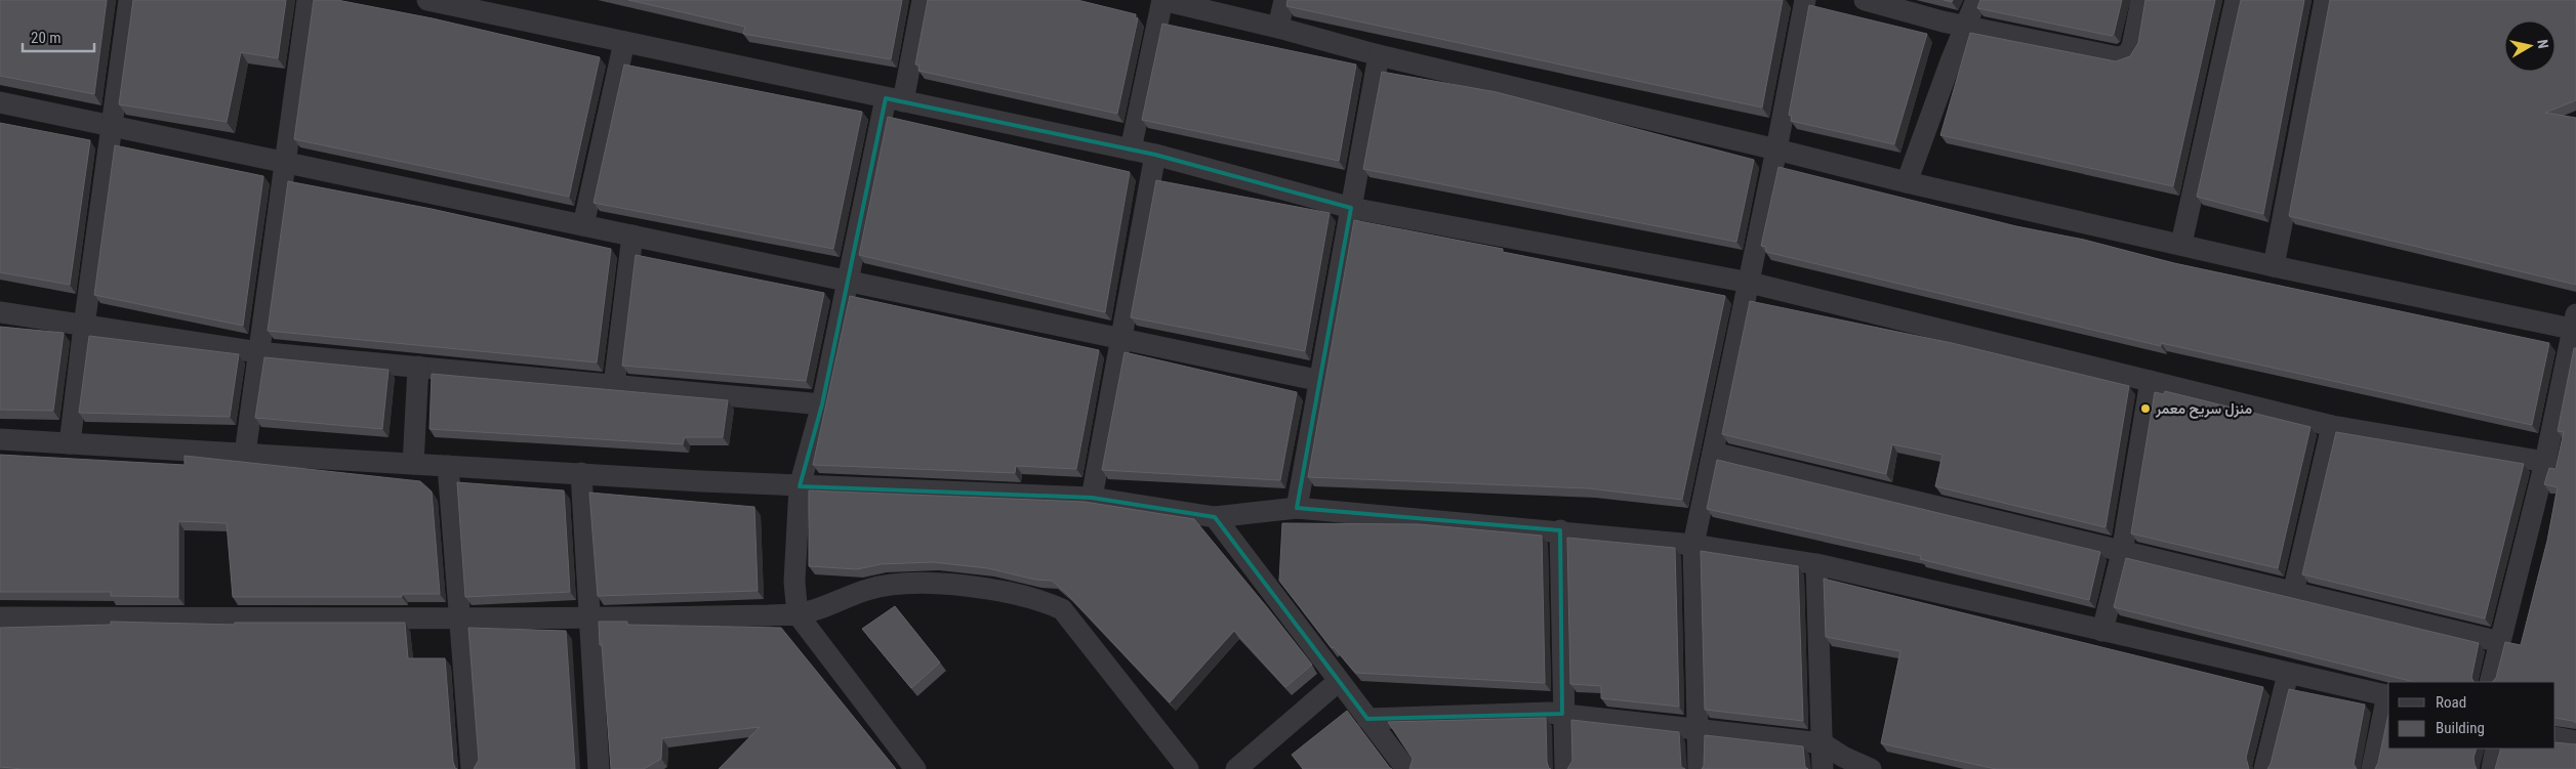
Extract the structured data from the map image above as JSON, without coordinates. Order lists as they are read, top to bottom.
{
  "places": ["منزل سريح معمر"],
  "legend": ["Road", "Building"],
  "scale_bar": "20 m",
  "north": "right"
}
